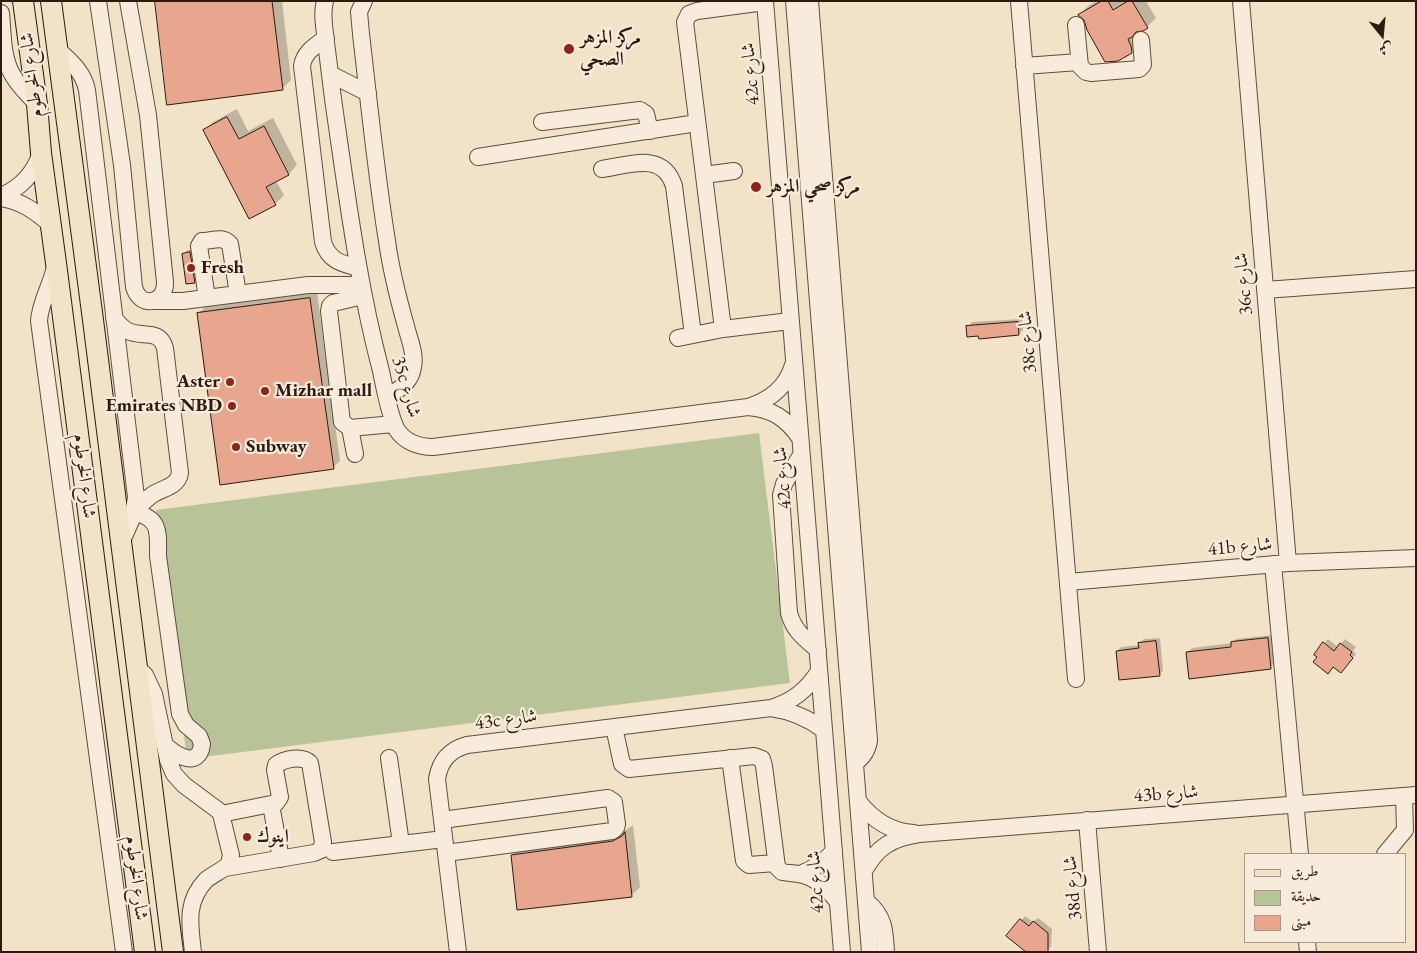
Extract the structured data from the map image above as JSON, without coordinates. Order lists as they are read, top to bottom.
{
  "streets": {
    "main road": ["شارع الخرطوم"],
    "street": [
      "42c شارع",
      "36c شارع",
      "38c شارع",
      "35c شارع",
      "41b شارع",
      "43c شارع",
      "43b شارع",
      "38d شارع"
    ]
  },
  "crossings": [
    ["42c شارع", "35c شارع"],
    ["42c شارع", "43c شارع"],
    ["36c شارع", "41b شارع"],
    ["36c شارع", "43b شارع"],
    ["38c شارع", "41b شارع"],
    ["43b شارع", "38d شارع"]
  ],
  "places": [
    "مركز المزهر الصحي",
    "مركز صحي المزهر",
    "Fresh",
    "Aster",
    "Mizhar mall",
    "Emirates NBD",
    "Subway",
    "اينوك"
  ],
  "legend": ["طريق", "حديقة", "مبنى"],
  "north": "bottom"
}
